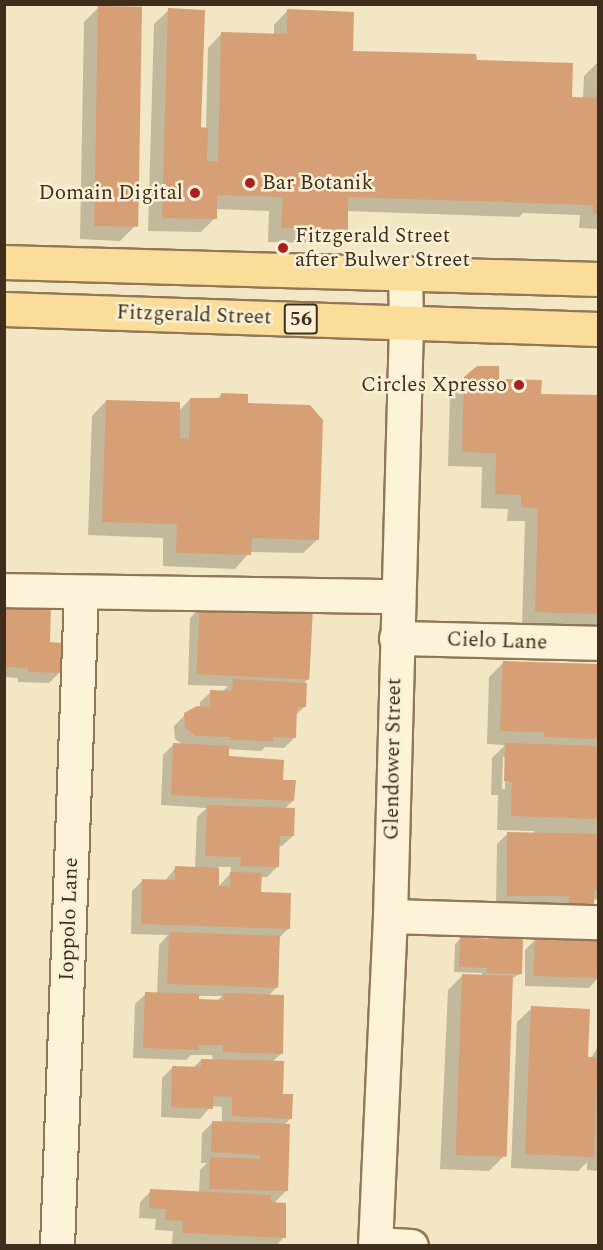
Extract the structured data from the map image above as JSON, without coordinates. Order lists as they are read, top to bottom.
{
  "streets": {
    "main road": ["Fitzgerald Street", "56"],
    "street": ["Cielo Lane", "Glendower Street", "Ioppolo Lane"]
  },
  "crossings": [
    ["Fitzgerald Street", "Glendower Street"],
    ["Cielo Lane", "Glendower Street"]
  ],
  "places": [
    "Bar Botanik",
    "Domain Digital",
    "Fitzgerald Street after Bulwer Street",
    "Circles Xpresso"
  ]
}
